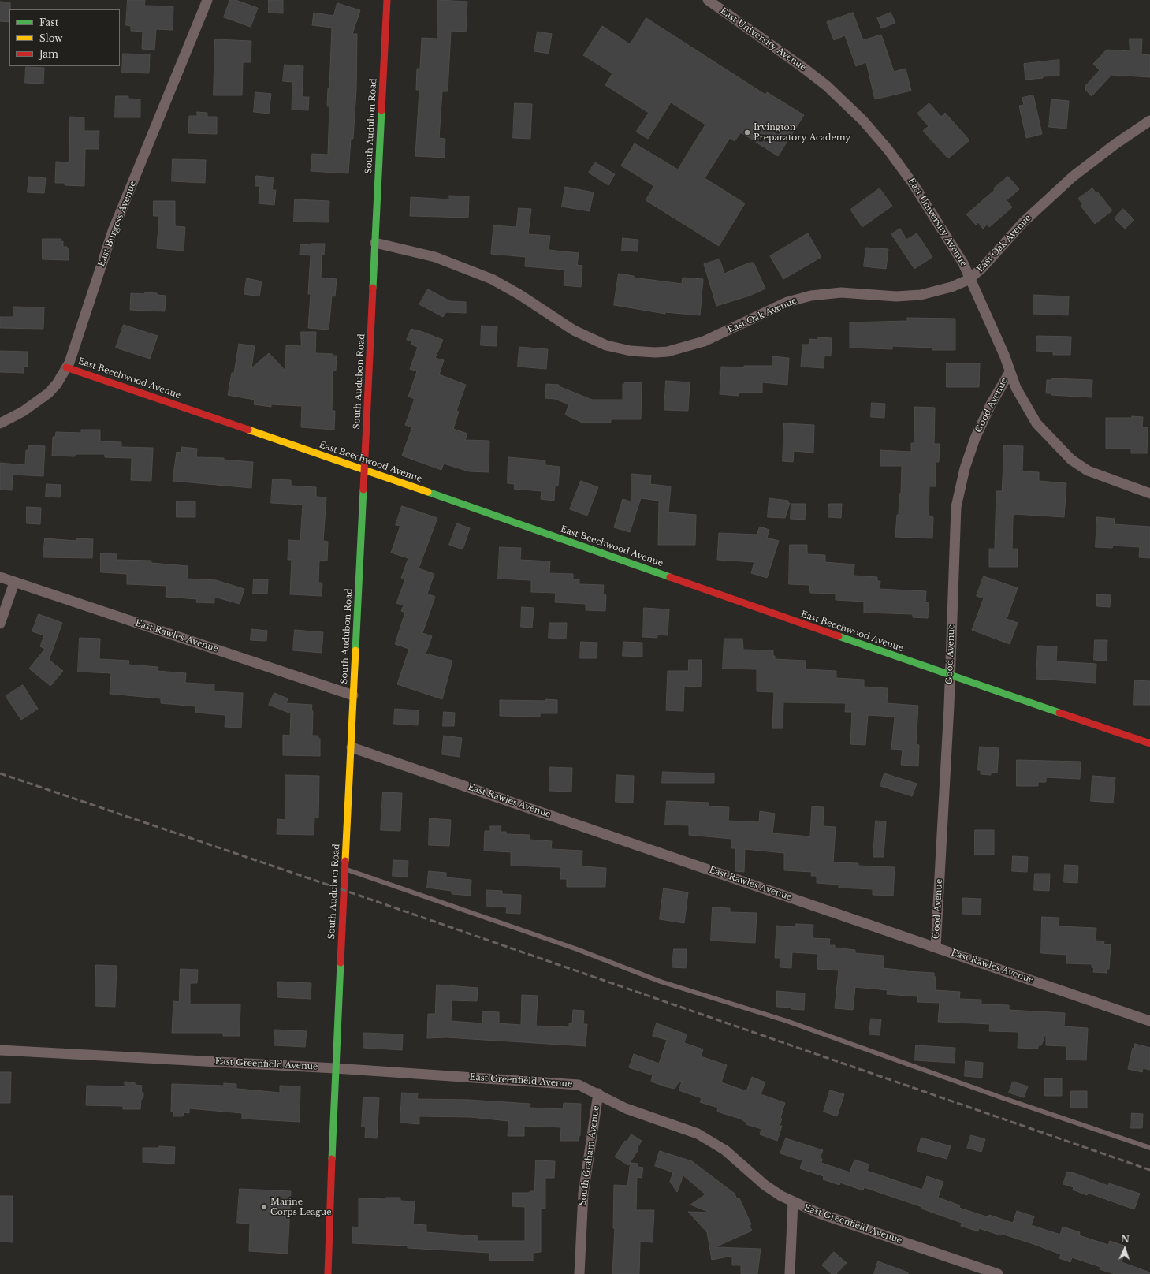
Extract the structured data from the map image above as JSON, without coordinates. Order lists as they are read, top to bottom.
{
  "streets": {
    "street": [
      "East University Avenue",
      "South Audubon Road",
      "East Burgess Avenue",
      "East Oak Avenue",
      "East Beechwood Avenue",
      "Good Avenue",
      "East Rawles Avenue",
      "East Greenfield Avenue",
      "South Graham Avenue"
    ]
  },
  "crossings": [
    ["East University Avenue", "East Oak Avenue"],
    ["East University Avenue", "Good Avenue"],
    ["South Audubon Road", "East Oak Avenue"],
    ["South Audubon Road", "East Beechwood Avenue"],
    ["South Audubon Road", "East Rawles Avenue"],
    ["South Audubon Road", "East Greenfield Avenue"],
    ["East Burgess Avenue", "East Beechwood Avenue"],
    ["East Beechwood Avenue", "Good Avenue"],
    ["Good Avenue", "East Rawles Avenue"],
    ["East Greenfield Avenue", "South Graham Avenue"]
  ],
  "places": ["Irvington Preparatory Academy", "Marine Corps League"],
  "legend": ["Fast", "Slow", "Jam"],
  "north": "top"
}
